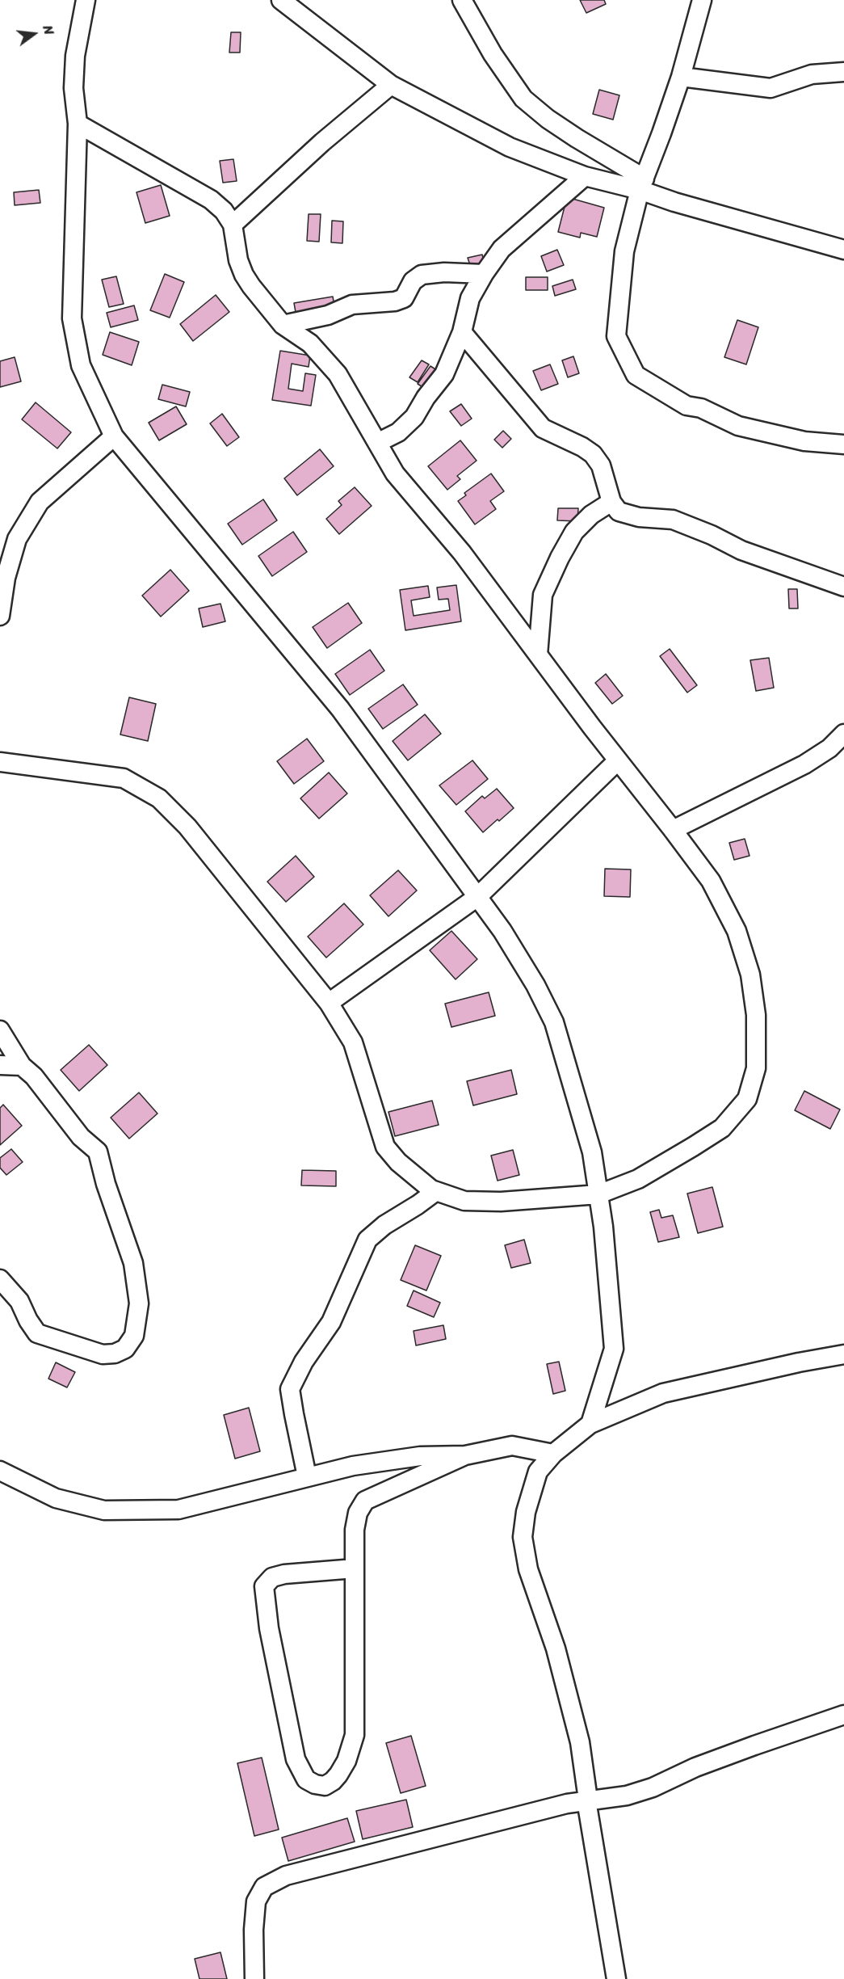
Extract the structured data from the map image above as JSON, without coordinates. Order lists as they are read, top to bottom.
{
  "north": "right"
}
